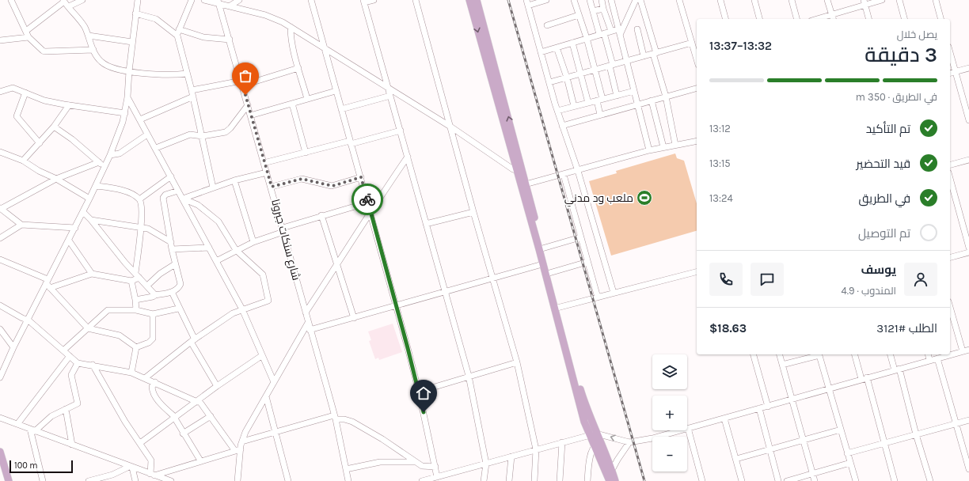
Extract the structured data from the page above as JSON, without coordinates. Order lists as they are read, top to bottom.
{
  "streets": {
    "street": ["شارع سنكات جبرونا"]
  },
  "places": {
    "sports": ["ملعب ود مدني"]
  },
  "scale_bar": "100 m",
  "page": {
    "heading": ["3 دقيقة", "يصل خلال", "13:32–13:37"],
    "panel": [
      "يوسف",
      "المندوب · 4.9",
      "الطلب #3121",
      "$18.63"
    ],
    "bar": "في الطريق · 350 m",
    "list": [
      ["تم التأكيد", "13:12"],
      ["قيد التحضير", "13:15"],
      ["في الطريق", "13:24"],
      "تم التوصيل"
    ],
    "map_buttons": ["+", "−"],
    "scale": "100 m"
  }
}
